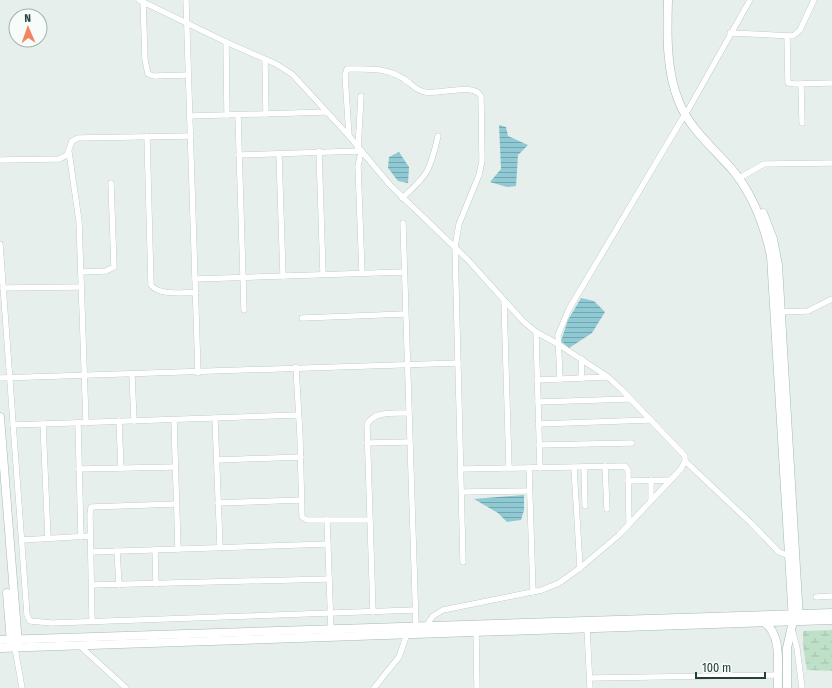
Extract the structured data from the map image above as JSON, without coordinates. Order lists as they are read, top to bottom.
{
  "scale_bar": "100 m",
  "north": "top"
}
